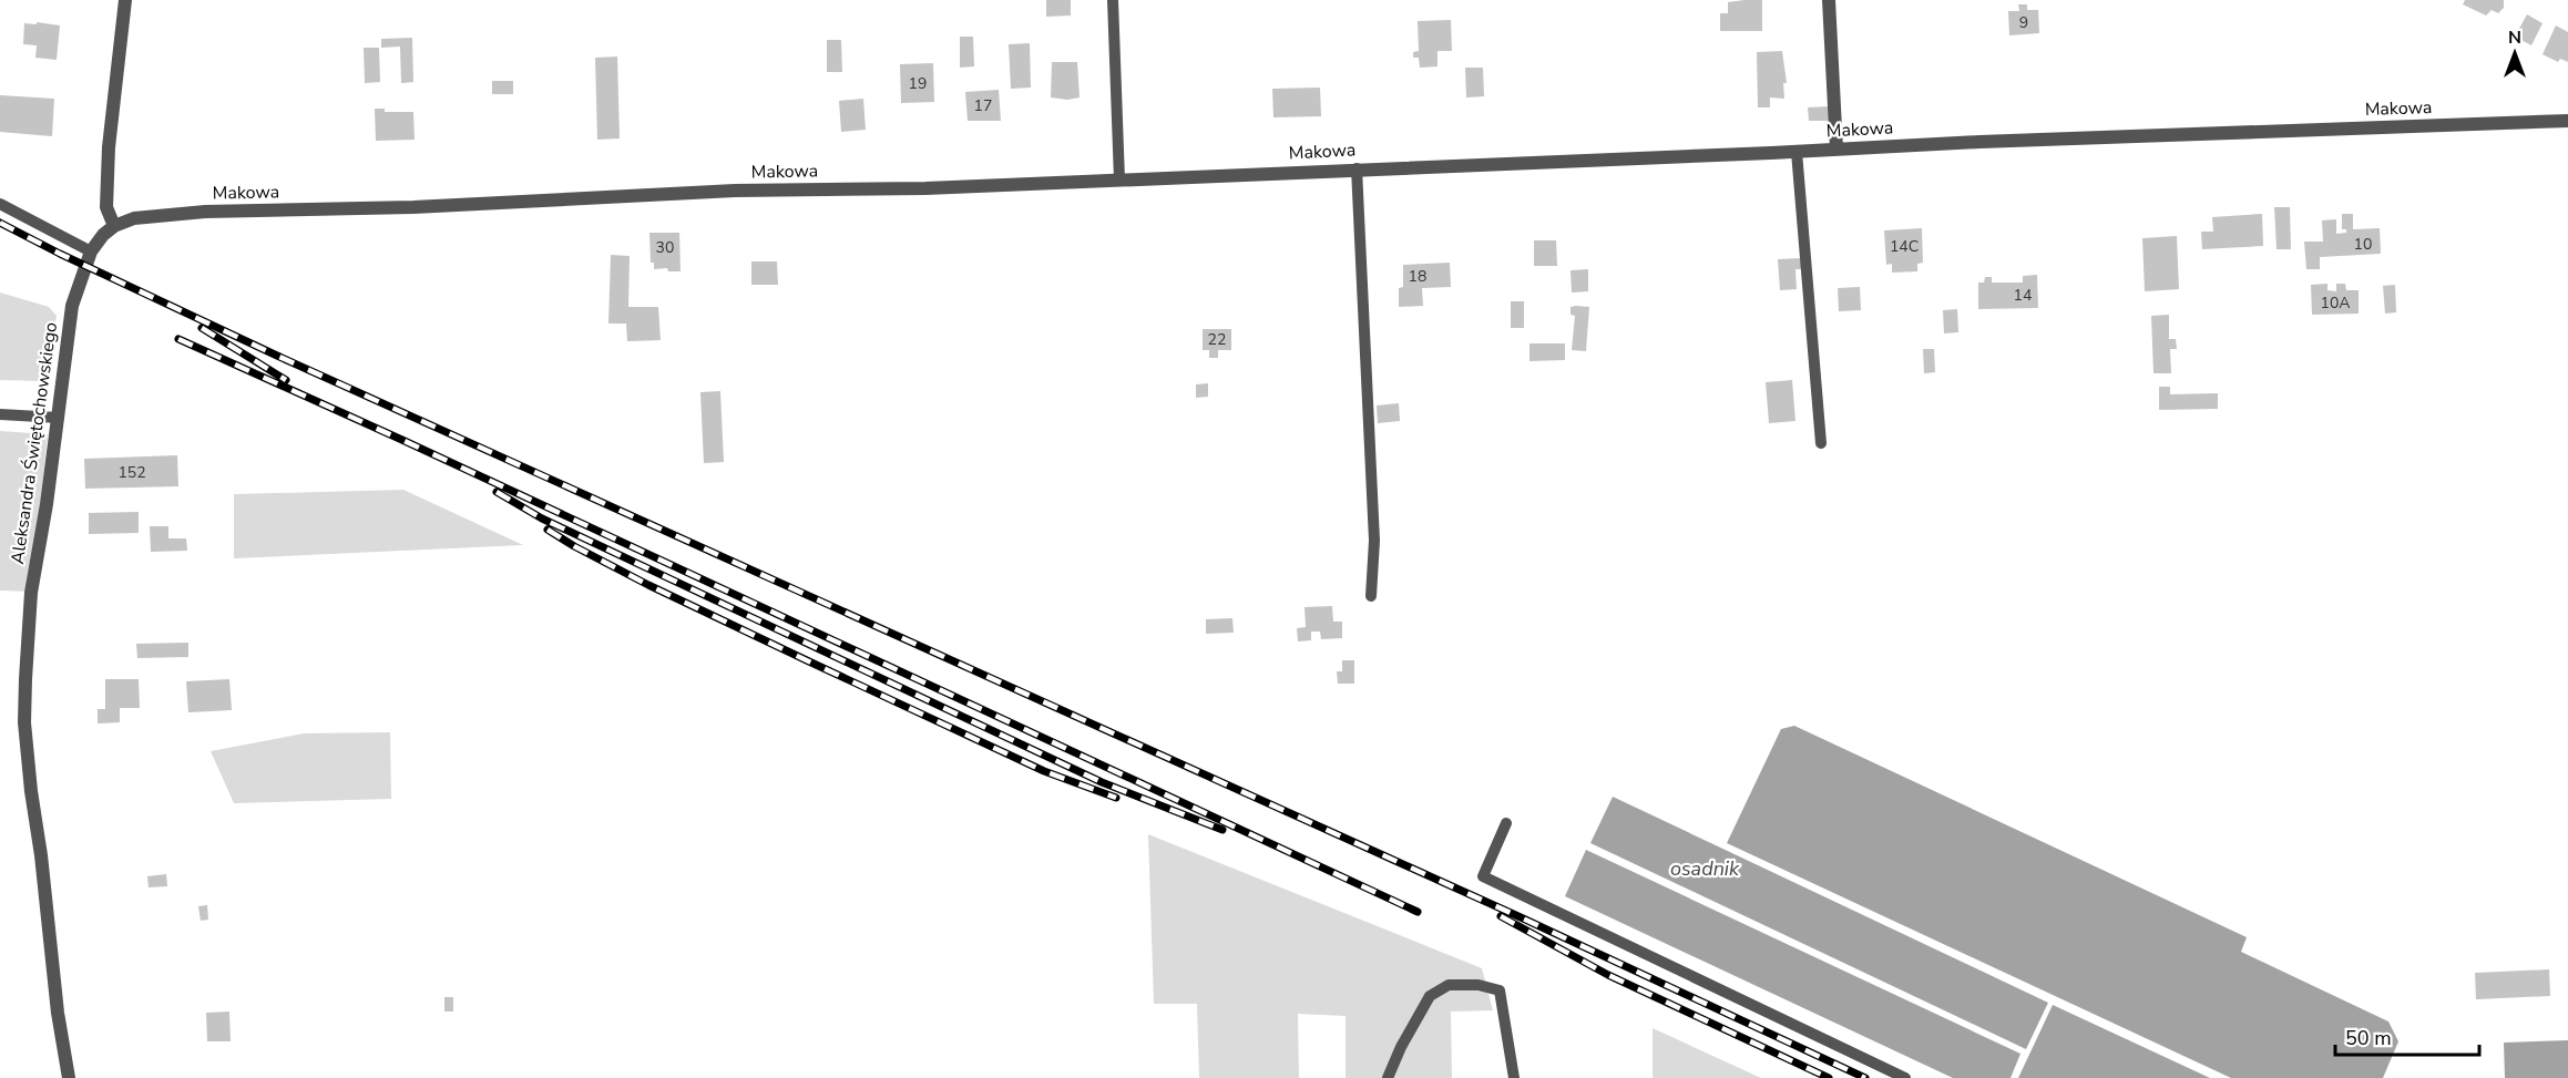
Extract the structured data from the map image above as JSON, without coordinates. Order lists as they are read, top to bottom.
{
  "streets": {
    "street": ["Makowa", "Aleksandra Świętochowskiego"]
  },
  "water": ["osadnik"],
  "house_numbers": [
    "9",
    "19",
    "17",
    "10",
    "14C",
    "30",
    "18",
    "14",
    "10A",
    "22",
    "152"
  ],
  "scale_bar": "50 m",
  "north": "top"
}
